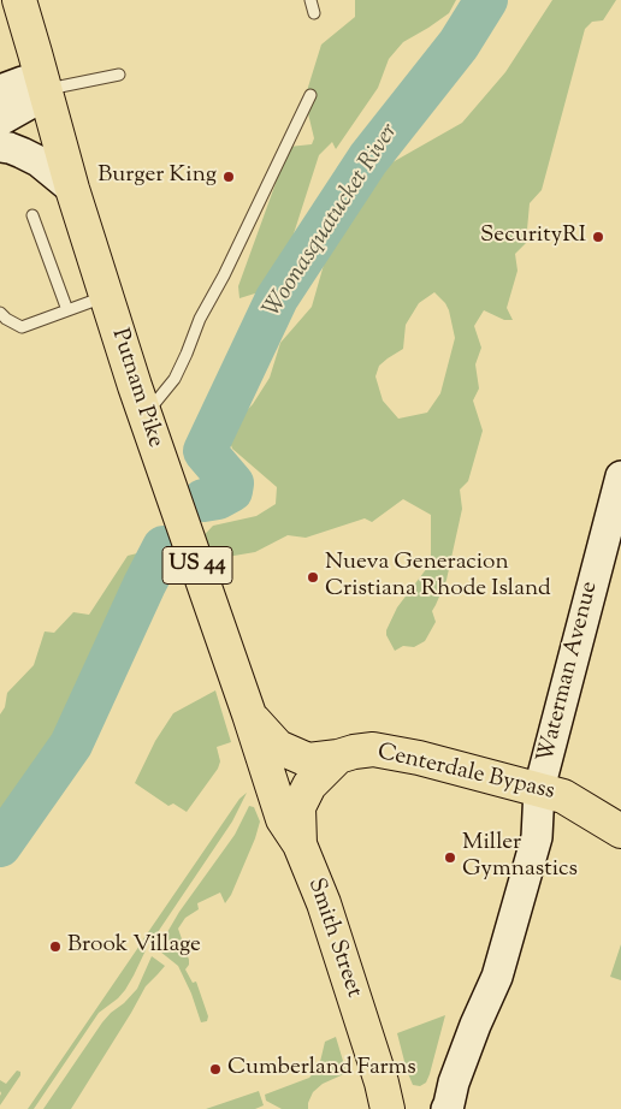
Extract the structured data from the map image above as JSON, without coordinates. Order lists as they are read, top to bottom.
{
  "streets": {
    "main road": [
      "Putnam Pike",
      "US 44",
      "Waterman Avenue",
      "Centerdale Bypass",
      "Smith Street"
    ]
  },
  "crossings": [
    ["Putnam Pike", "US 44"],
    ["Putnam Pike", "Centerdale Bypass"],
    ["Putnam Pike", "Smith Street"],
    ["US 44", "Centerdale Bypass"],
    ["Waterman Avenue", "Centerdale Bypass"],
    ["Centerdale Bypass", "Smith Street"]
  ],
  "water": ["Woonasquatucket River"],
  "places": [
    "Burger King",
    "SecurityRI",
    "Nueva Generacion Cristiana Rhode Island",
    "Miller Gymnastics",
    "Brook Village",
    "Cumberland Farms"
  ]
}
